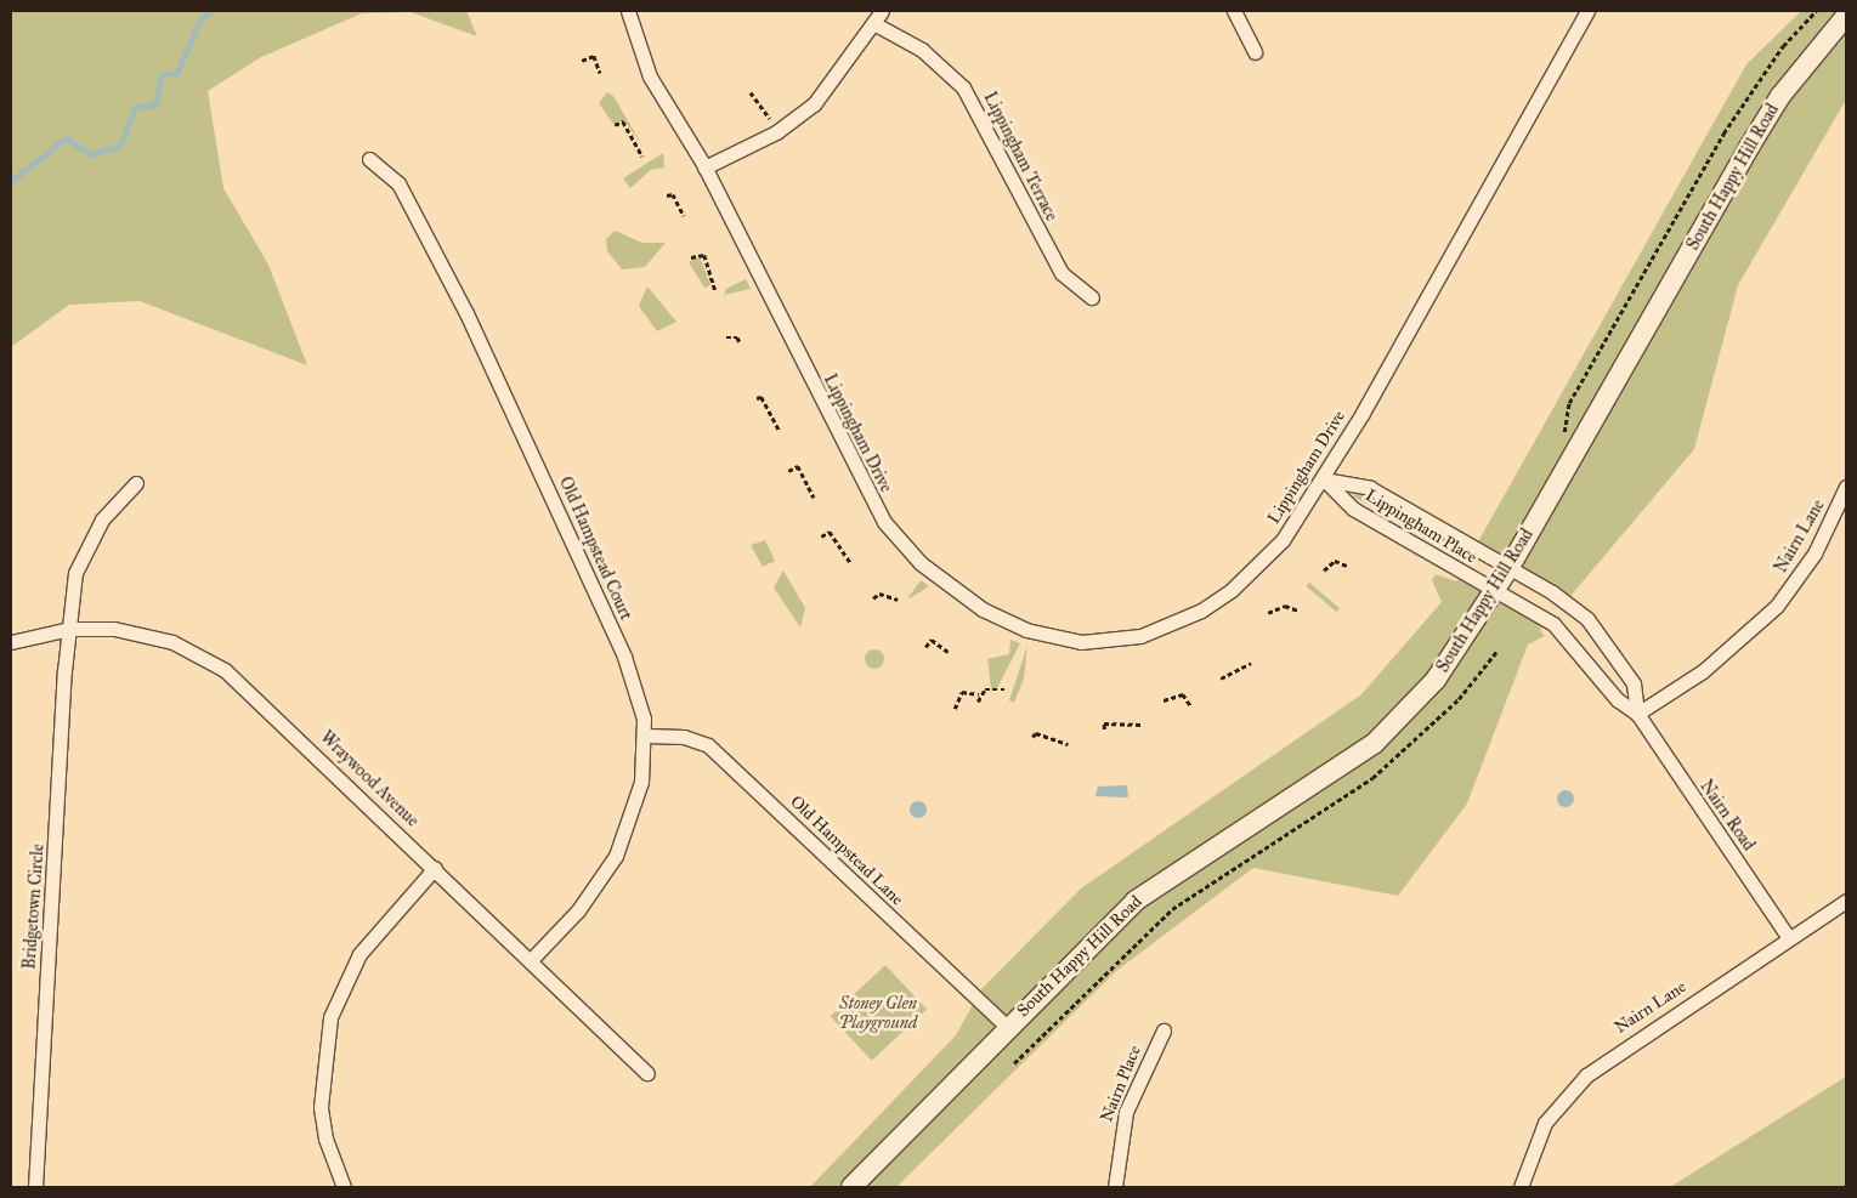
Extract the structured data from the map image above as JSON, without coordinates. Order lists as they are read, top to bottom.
{
  "streets": {
    "street": [
      "Lippingham Terrace",
      "South Happy Hill Road",
      "Lippingham Drive",
      "Lippingham Place",
      "Nairn Lane",
      "Old Hampstead Court",
      "Wraywood Avenue",
      "Nairn Road",
      "Old Hampstead Lane",
      "Bridgetown Circle",
      "Nairn Place"
    ]
  },
  "crossings": [
    ["South Happy Hill Road", "Lippingham Place"],
    ["South Happy Hill Road", "Nairn Road"],
    ["South Happy Hill Road", "Old Hampstead Lane"],
    ["Lippingham Drive", "Lippingham Place"],
    ["Lippingham Place", "Nairn Road"],
    ["Nairn Lane", "Nairn Road"],
    ["Old Hampstead Court", "Wraywood Avenue"],
    ["Old Hampstead Court", "Old Hampstead Lane"],
    ["Wraywood Avenue", "Bridgetown Circle"]
  ],
  "parks": ["Stoney Glen Playground"]
}
